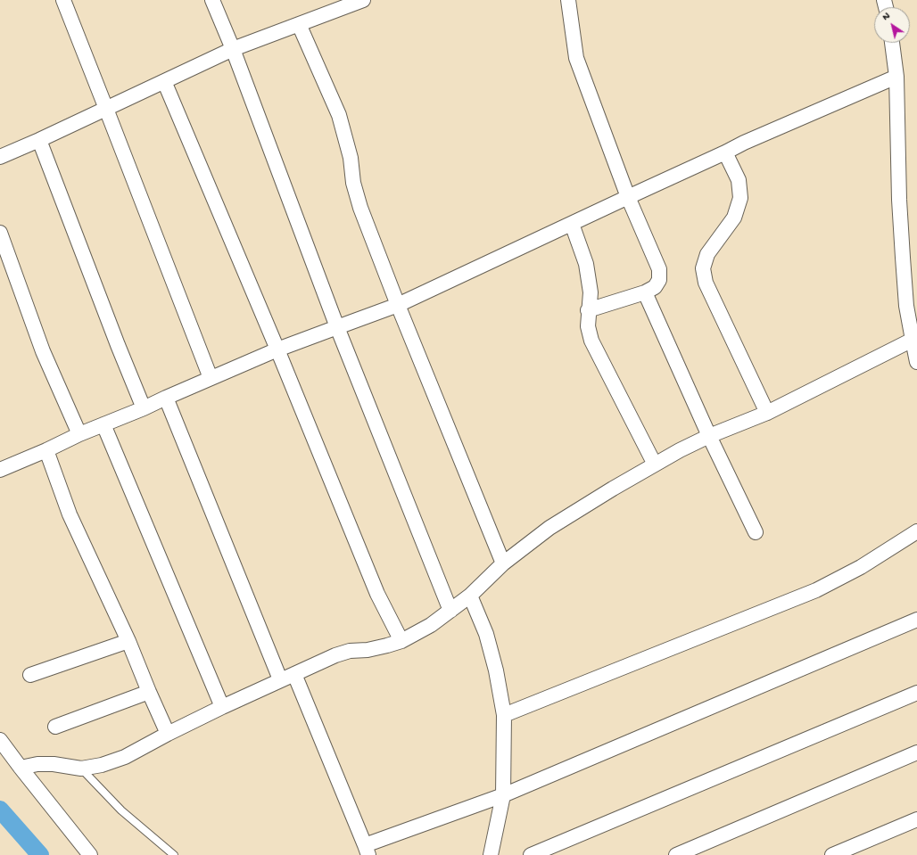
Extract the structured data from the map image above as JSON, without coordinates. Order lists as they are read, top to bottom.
{
  "north": "top left"
}
